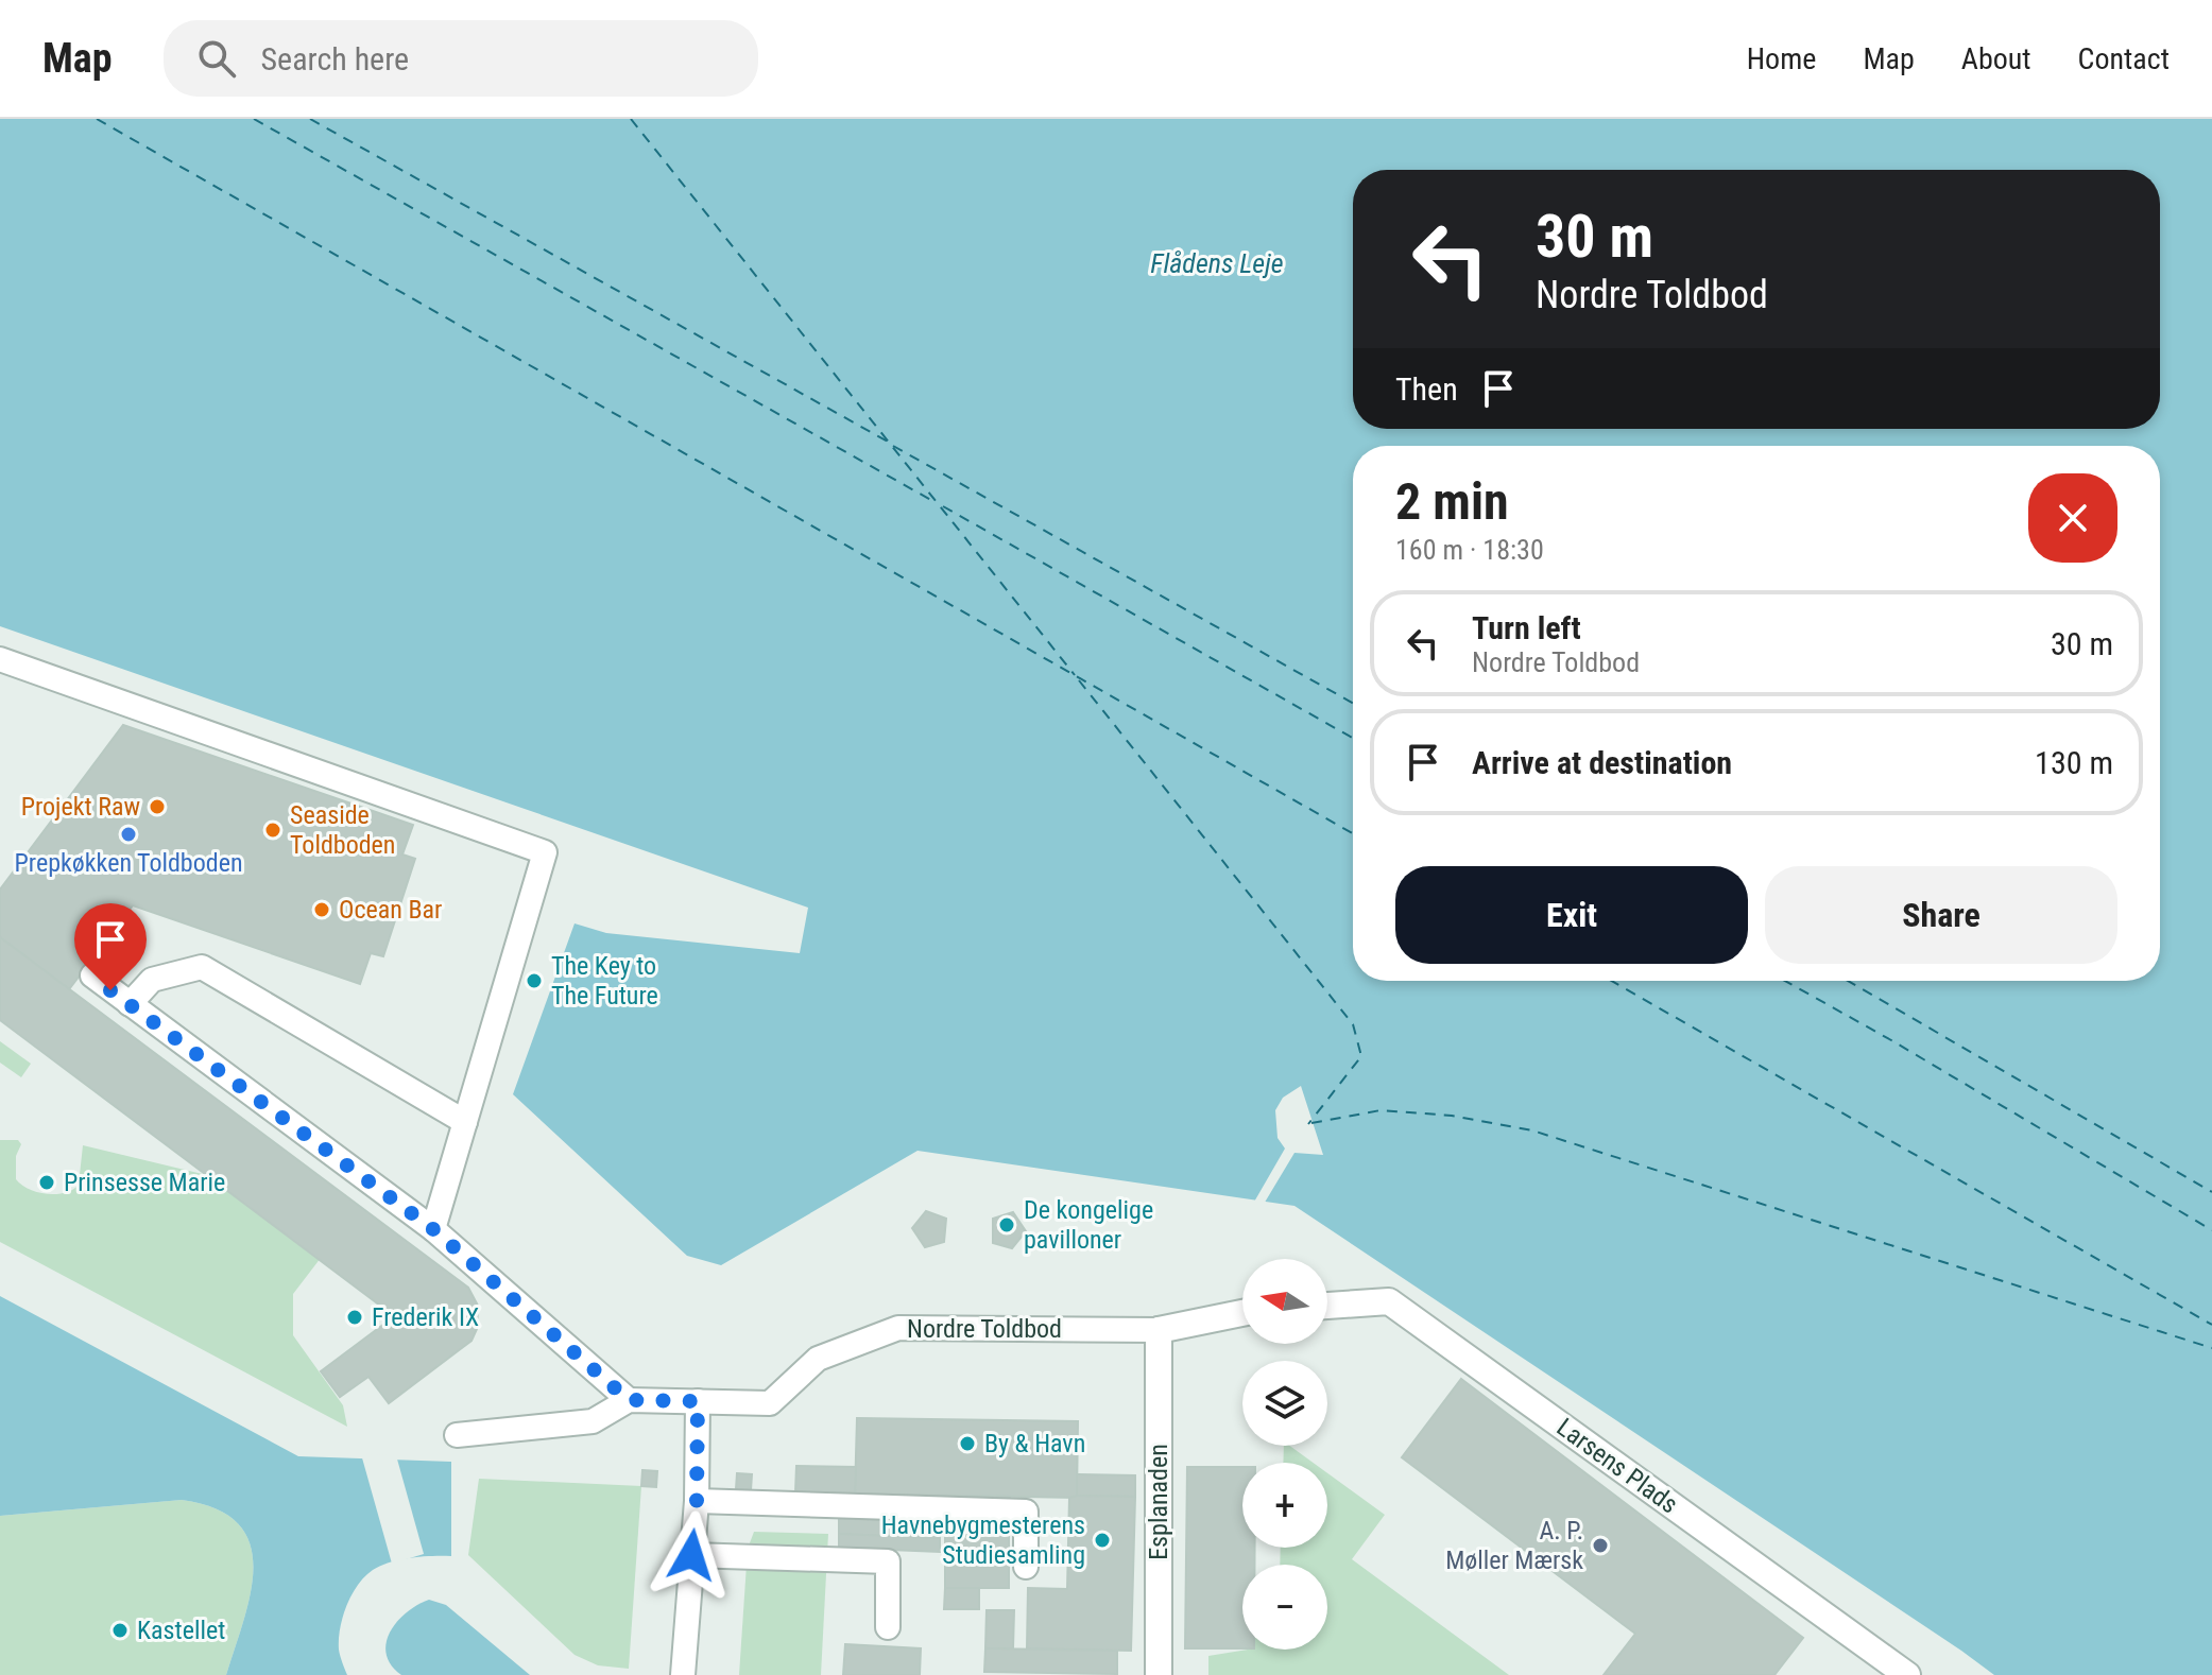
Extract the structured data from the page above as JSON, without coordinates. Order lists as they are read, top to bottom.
{
  "streets": {
    "street": ["Larsens Plads", "Esplanaden"],
    "lane": ["Nordre Toldbod"]
  },
  "crossings": [
    ["Nordre Toldbod", "Esplanaden"]
  ],
  "water": ["Flådens Leje"],
  "places": [
    "Projekt Raw",
    "Seaside Toldboden",
    "Prepkøkken Toldboden",
    "Ocean Bar",
    "The Key to The Future",
    "Prinsesse Marie",
    "De kongelige pavilloner",
    "Frederik IX",
    "By & Havn",
    "Havnebygmesterens Studiesamling",
    "A. P. Møller Mærsk",
    "Kastellet"
  ],
  "north": "left",
  "page": {
    "header": "Map",
    "search": "Search here",
    "nav": [
      "Home",
      "Map",
      "About",
      "Contact"
    ],
    "turn": ["30 m", "Nordre Toldbod"],
    "then": "Then",
    "heading": ["2 min", "160 m · 18:30"],
    "list": [
      {
        "name": "Turn left",
        "note": "Nordre Toldbod",
        "value": "30 m"
      },
      {
        "name": "Arrive at destination",
        "value": "130 m"
      }
    ],
    "buttons": ["Exit", "Share"],
    "map_buttons": ["+", "−"]
  }
}
